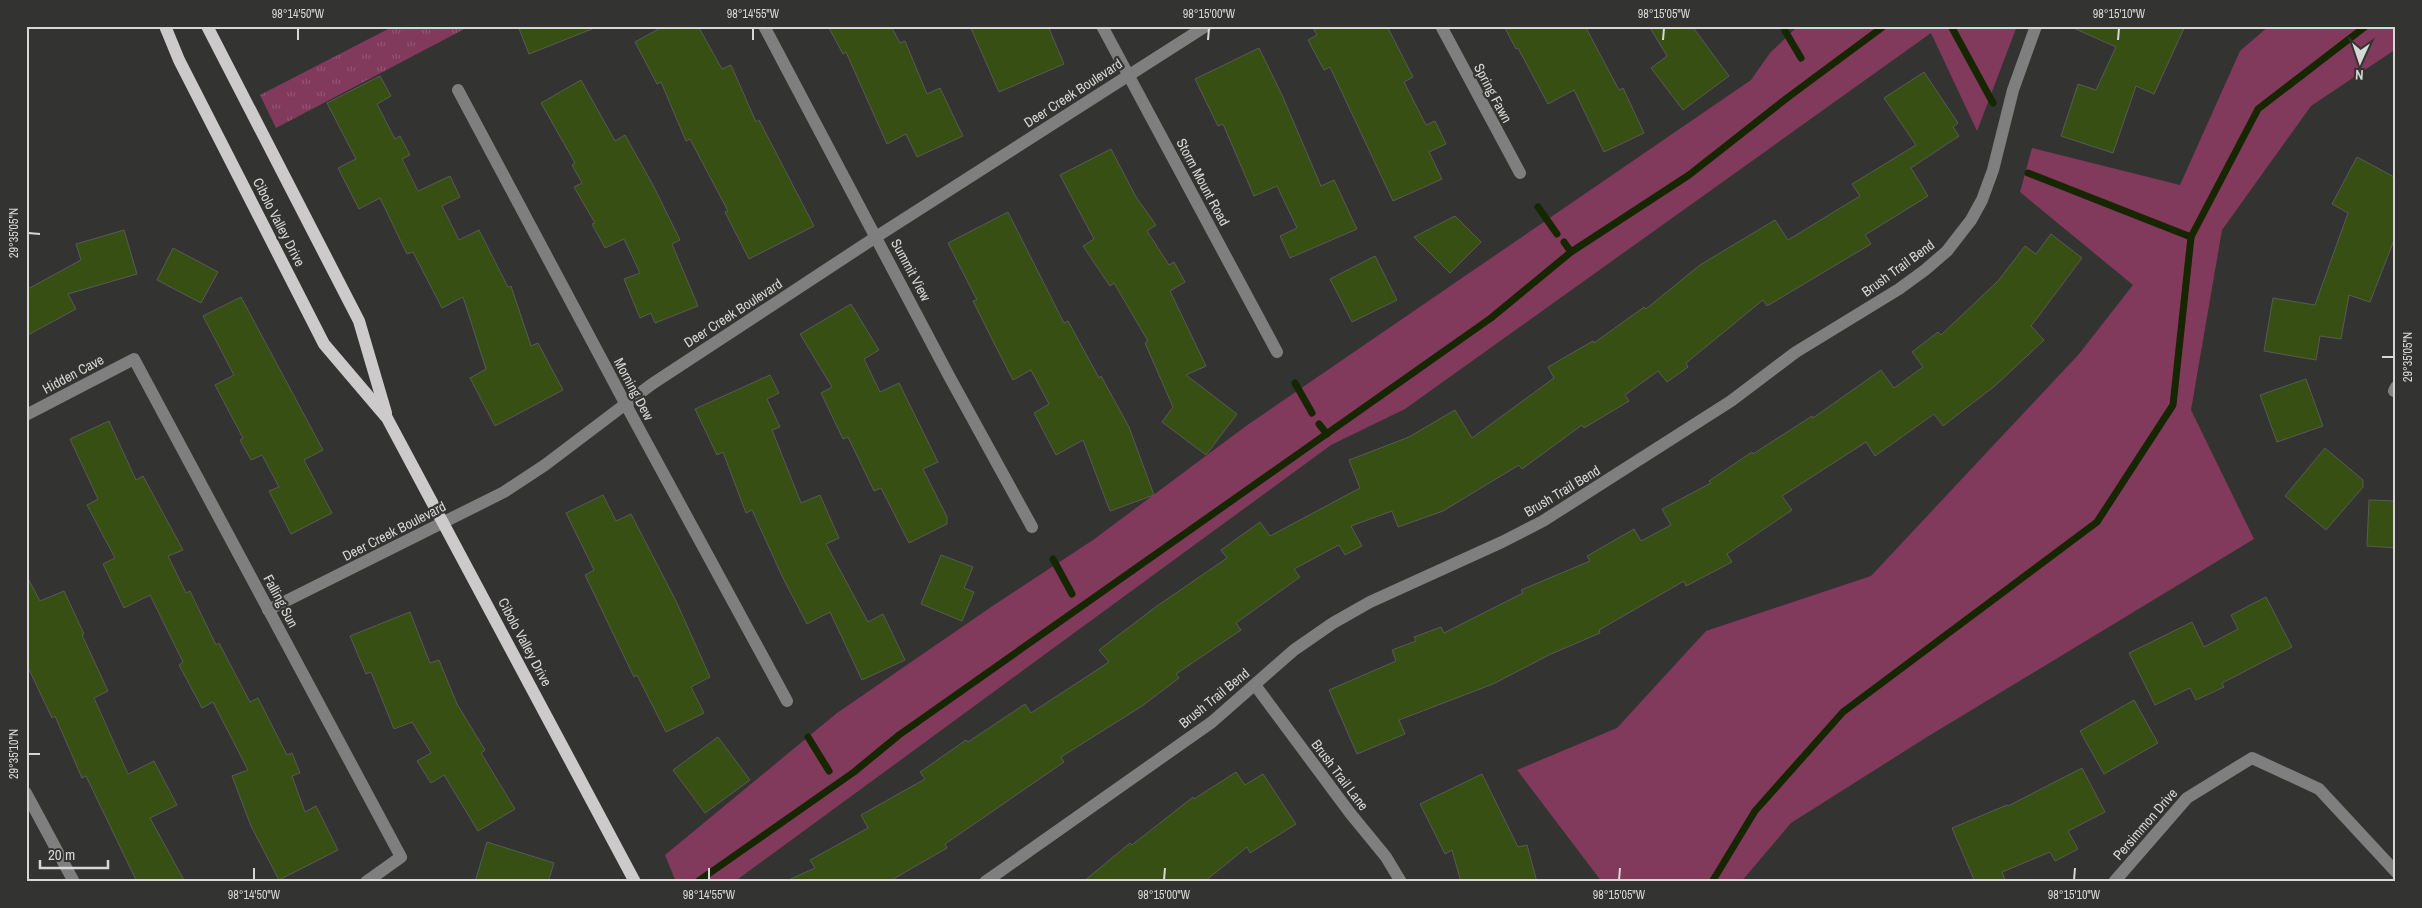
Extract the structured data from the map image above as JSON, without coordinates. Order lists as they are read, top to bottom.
{
  "streets": {
    "main road": ["Cibolo Valley Drive"],
    "street": [
      "Deer Creek Boulevard",
      "Spring Fawn",
      "Storm Mount Road",
      "Brush Trail Bend",
      "Summit View",
      "Hidden Cave",
      "Morning Dew",
      "Falling Sun",
      "Brush Trail Lane",
      "Persimmon Drive"
    ]
  },
  "crossings": [
    ["Deer Creek Boulevard", "Storm Mount Road"],
    ["Deer Creek Boulevard", "Cibolo Valley Drive"],
    ["Deer Creek Boulevard", "Summit View"],
    ["Deer Creek Boulevard", "Morning Dew"],
    ["Deer Creek Boulevard", "Falling Sun"],
    ["Brush Trail Bend", "Brush Trail Lane"],
    ["Hidden Cave", "Falling Sun"]
  ],
  "scale_bar": "20 m",
  "north": "bottom",
  "coordinates": [
    "98°14'50\"W",
    "98°14'55\"W",
    "98°15'00\"W",
    "98°15'05\"W",
    "98°15'10\"W",
    "29°35'05\"N",
    "29°35'10\"N"
  ]
}
